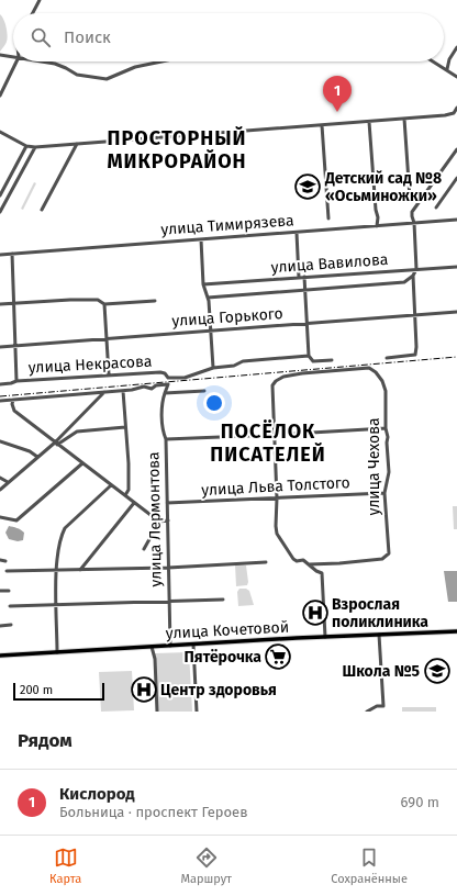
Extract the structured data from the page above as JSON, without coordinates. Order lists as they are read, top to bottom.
{
  "streets": {
    "main road": ["улица Кочетовой"],
    "street": [
      "улица Тимирязева",
      "улица Вавилова",
      "улица Горького",
      "улица Некрасова",
      "улица Чехова",
      "улица Льва Толстого",
      "улица Лермонтова"
    ]
  },
  "crossings": [
    ["улица Чехова", "улица Льва Толстого"],
    ["улица Льва Толстого", "улица Лермонтова"],
    ["улица Лермонтова", "улица Кочетовой"]
  ],
  "districts": ["ПРОСТОРНЫЙ МИКРОРАЙОН", "ПОСЁЛОК ПИСАТЕЛЕЙ"],
  "places": {
    "school or university": ["Детский сад №8 «Осьминожки»", "Школа №5"],
    "hospital": ["Взрослая поликлиника", "Центр здоровья"],
    "supermarket": ["Пятёрочка"]
  },
  "scale_bar": "200 m",
  "page": {
    "search": "Поиск",
    "pins": "1",
    "scale": "200 m",
    "heading": "Рядом",
    "list": [
      {
        "mark": "1",
        "name": "Кислород",
        "note": "Больница · проспект Героев",
        "value": "690 m"
      }
    ],
    "nav": ["Карта", "Маршрут", "Сохранённые"]
  }
}
